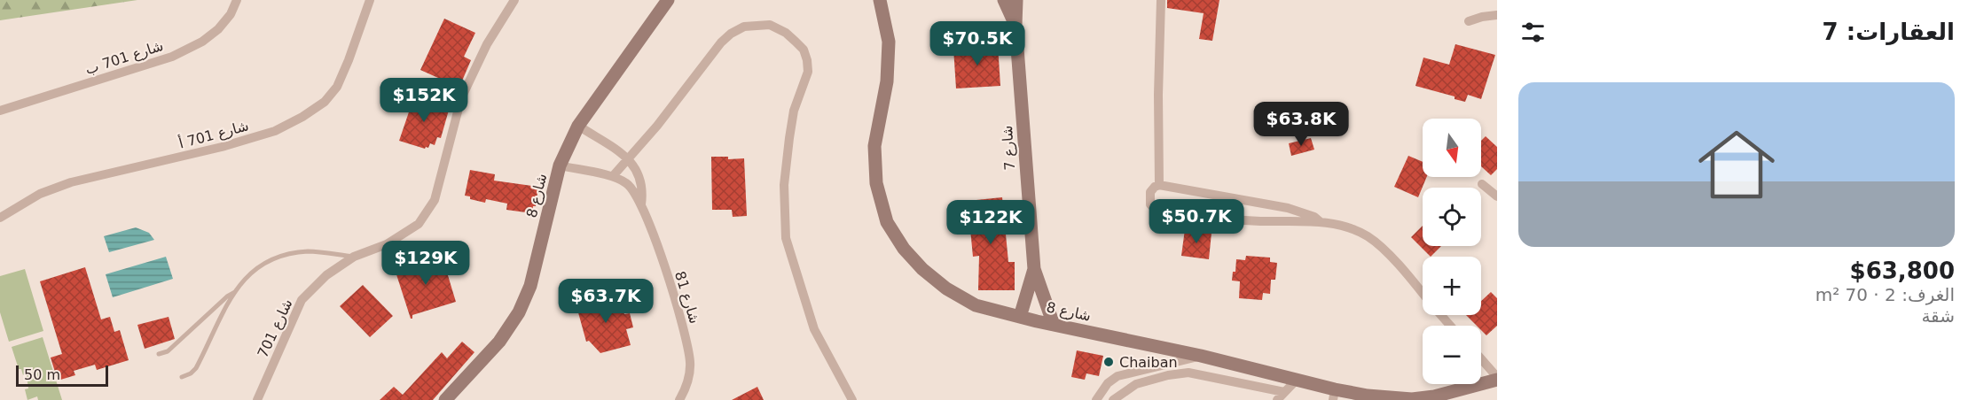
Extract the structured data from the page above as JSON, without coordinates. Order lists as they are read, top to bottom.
{
  "streets": {
    "street": [
      "شارع 701 ب",
      "شارع 701 أ",
      "شارع 7",
      "شارع 8",
      "شارع 81",
      "شارع 701"
    ]
  },
  "crossings": [
    ["شارع 8", "شارع 81"]
  ],
  "places": ["Chaiban"],
  "scale_bar": "50 m",
  "north": "bottom",
  "page": {
    "heading": "العقارات: 7",
    "price": [
      "$70.5K",
      "$152K",
      "$63.8K",
      "$50.7K",
      "$122K",
      "$129K",
      "$63.7K"
    ],
    "list": [
      {
        "name": "$63,800",
        "note": "الغرف: 2 · 70 m² · شقة"
      }
    ],
    "map_buttons": ["+", "−"],
    "scale": "50 m"
  }
}
